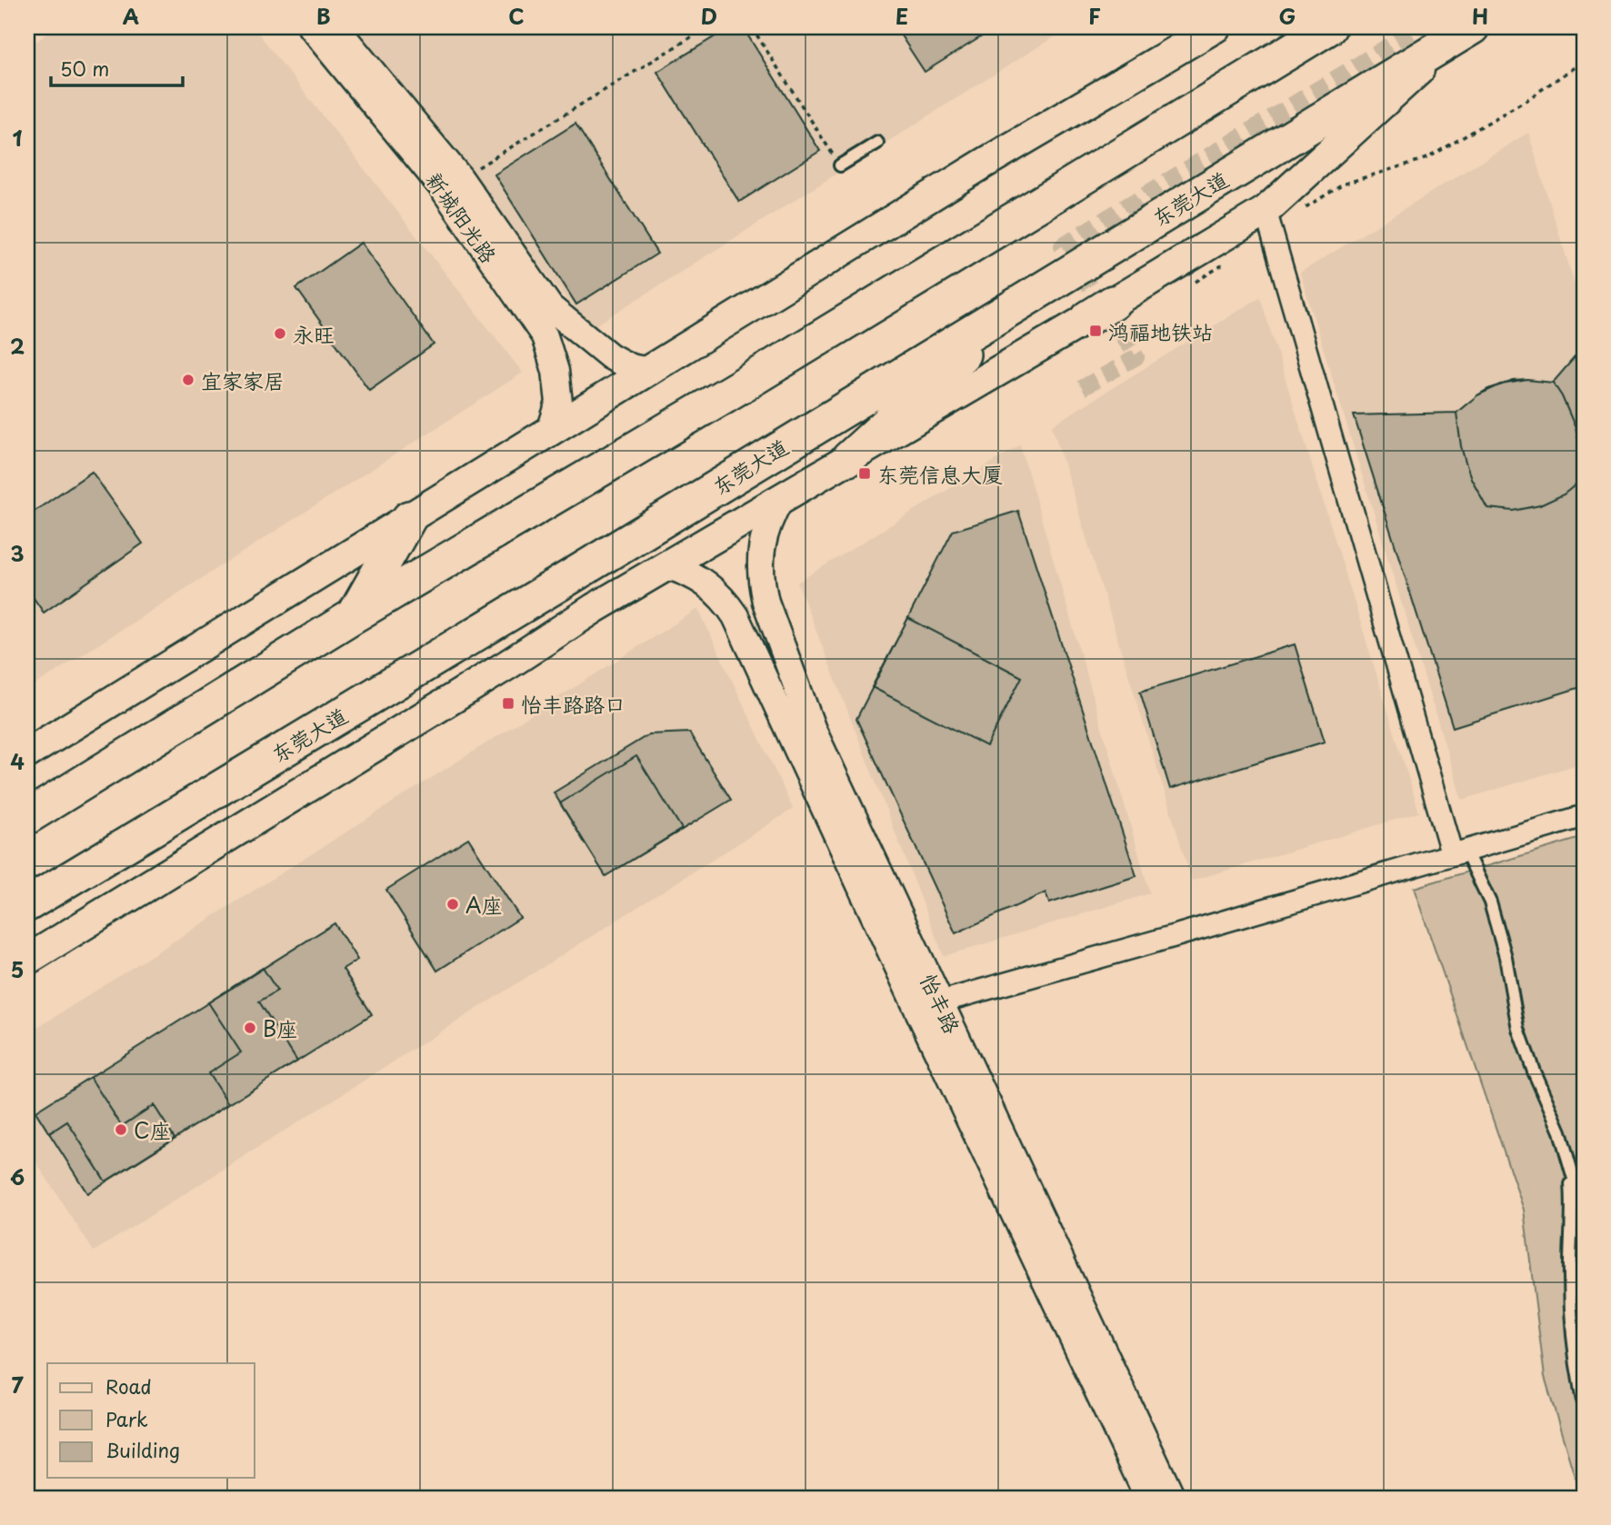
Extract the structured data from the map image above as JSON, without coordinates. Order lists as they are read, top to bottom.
{
  "streets": {
    "main road": ["东莞大道"],
    "street": ["新城阳光路", "怡丰路"]
  },
  "places": {
    "transit": ["鸿福地铁站", "东莞信息大厦", "怡丰路路口"],
    "other": [
      "永旺",
      "宜家家居",
      "A座",
      "B座",
      "C座"
    ]
  },
  "legend": ["Road", "Park", "Building"],
  "scale_bar": "50 m",
  "grid": {
    "columns": [
      "A",
      "B",
      "C",
      "D",
      "E",
      "F",
      "G",
      "H"
    ],
    "rows": [
      "1",
      "2",
      "3",
      "4",
      "5",
      "6",
      "7"
    ]
  }
}
